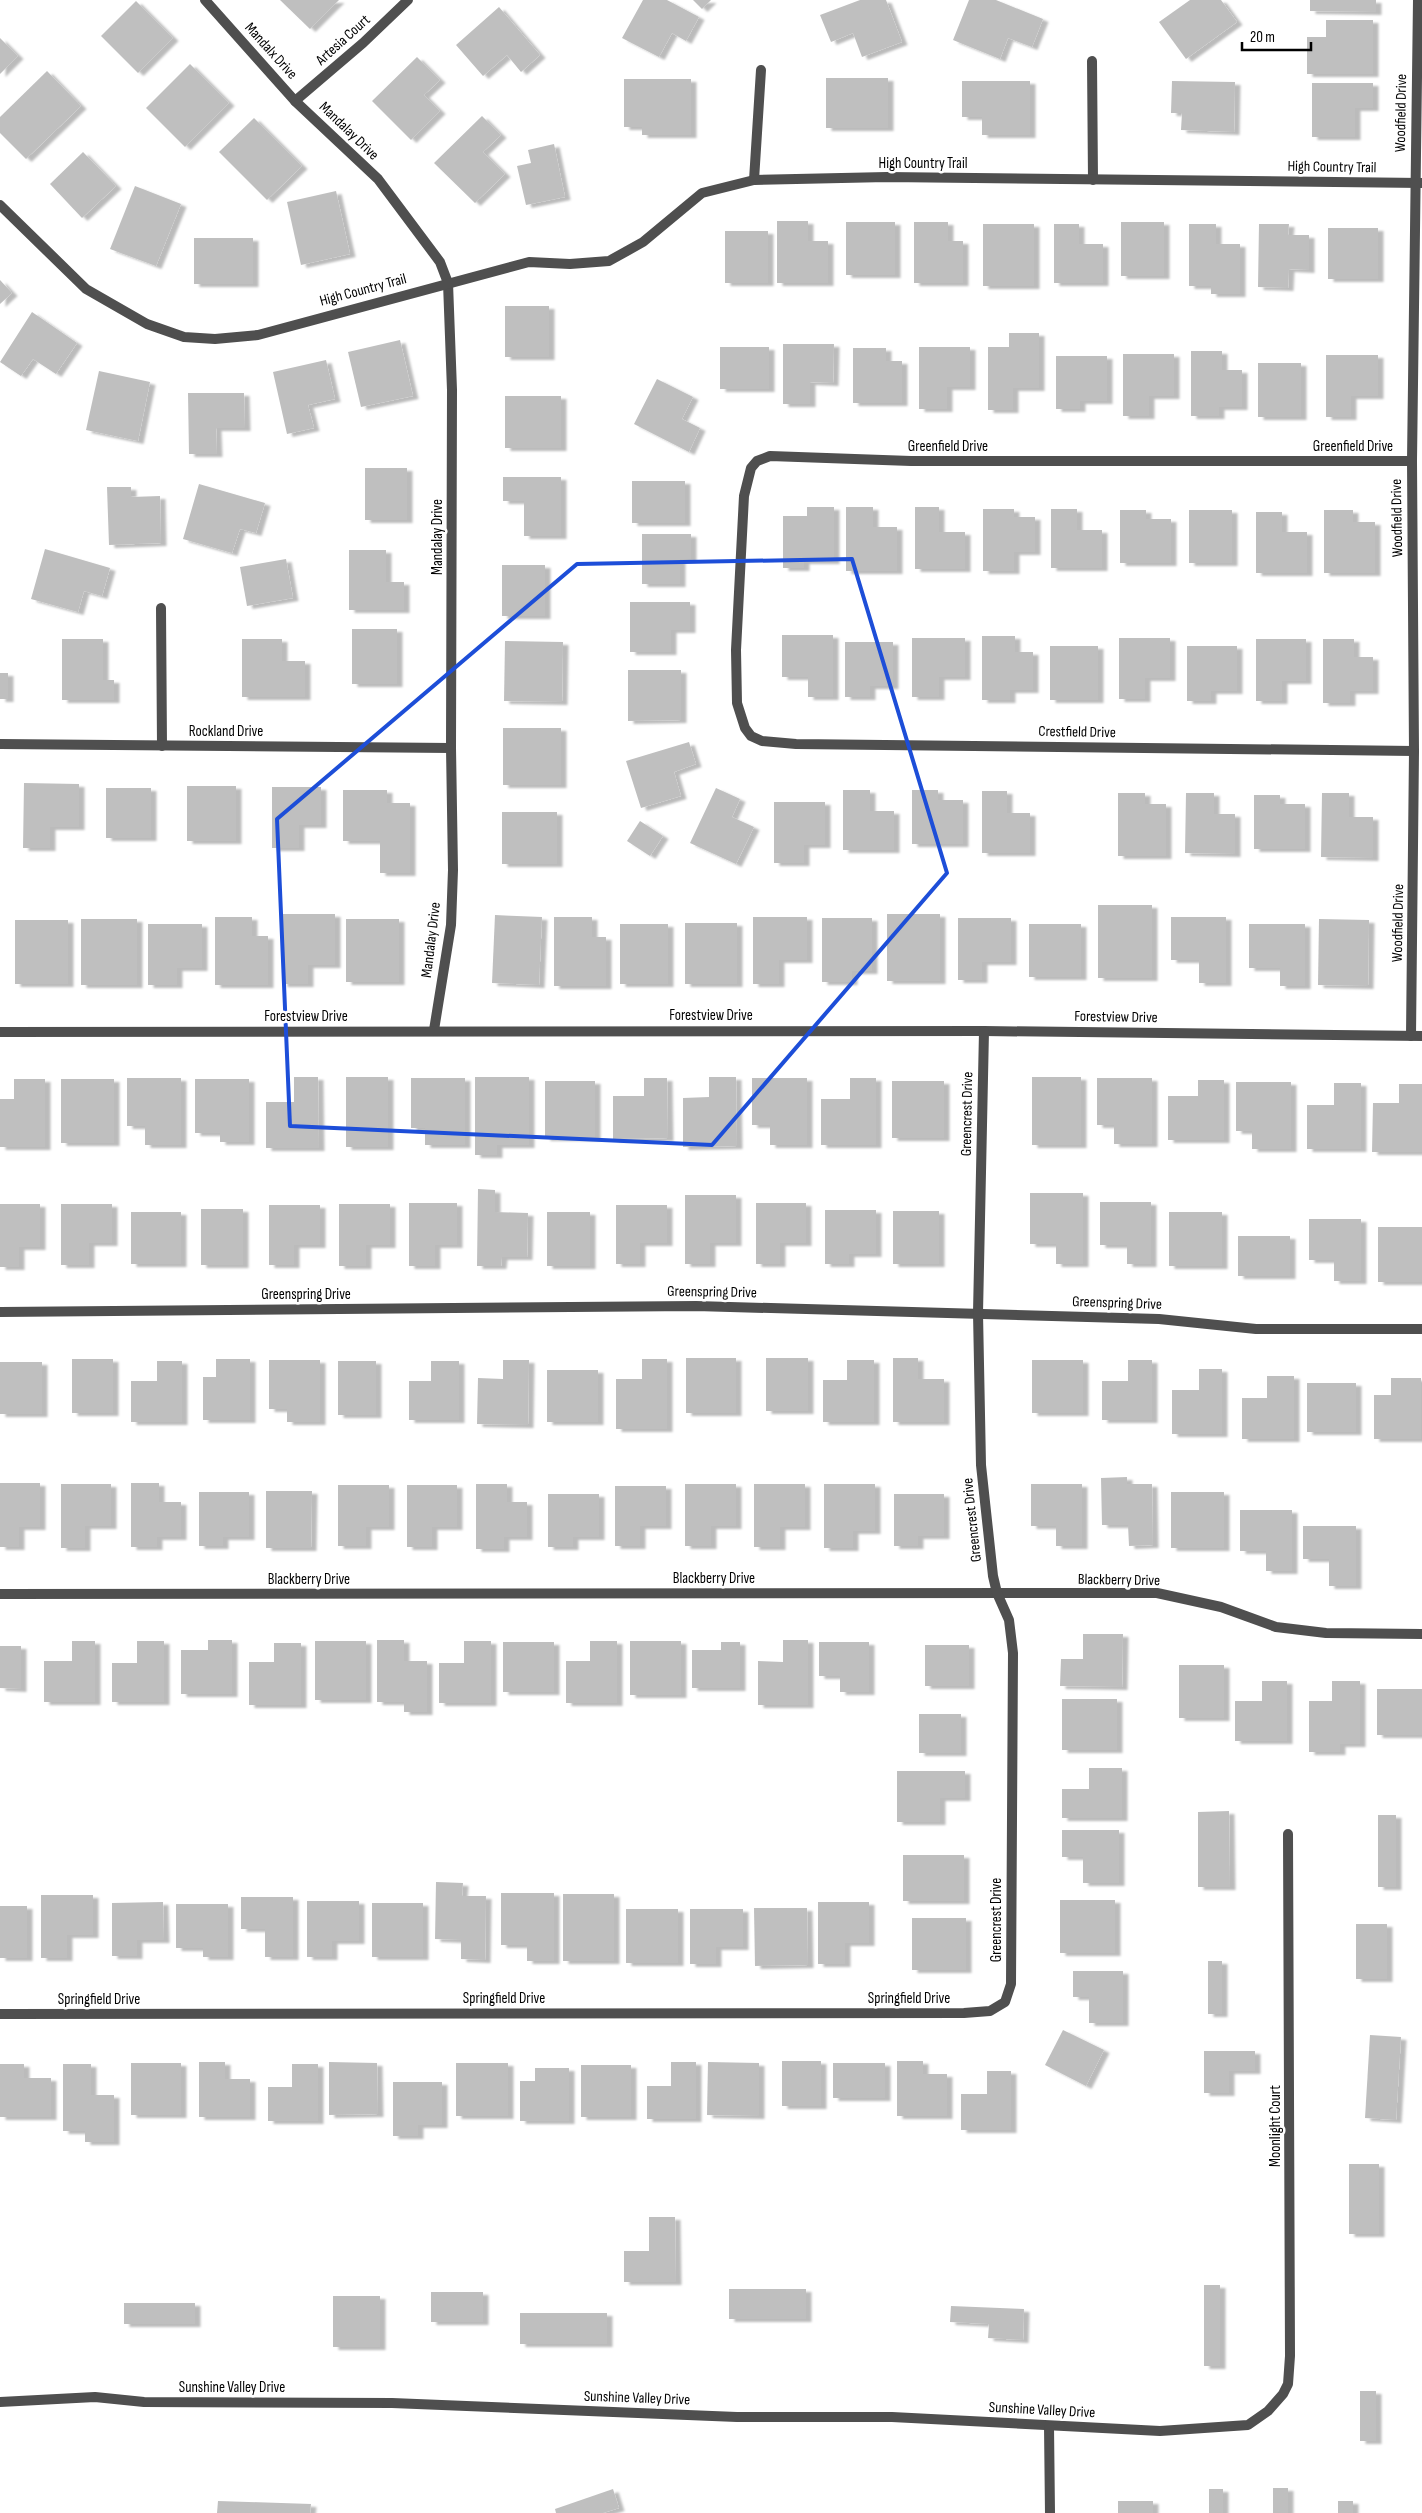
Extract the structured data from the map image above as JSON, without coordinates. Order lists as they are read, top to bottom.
{
  "streets": {
    "street": [
      "Artesia Court",
      "Mandalx Drive",
      "Woodfield Drive",
      "Mandalay Drive",
      "High Country Trail",
      "Greenfield Drive",
      "Rockland Drive",
      "Crestfield Drive",
      "Forestview Drive",
      "Greencrest Drive",
      "Greenspring Drive",
      "Blackberry Drive",
      "Springfield Drive",
      "Moonlight Court",
      "Sunshine Valley Drive"
    ]
  },
  "crossings": [
    ["Artesia Court", "Mandalx Drive"],
    ["Artesia Court", "Mandalay Drive"],
    ["Mandalx Drive", "Mandalay Drive"],
    ["Woodfield Drive", "High Country Trail"],
    ["Woodfield Drive", "Greenfield Drive"],
    ["Woodfield Drive", "Crestfield Drive"],
    ["Woodfield Drive", "Forestview Drive"],
    ["Mandalay Drive", "High Country Trail"],
    ["Mandalay Drive", "Rockland Drive"],
    ["Mandalay Drive", "Forestview Drive"],
    ["Greenfield Drive", "Crestfield Drive"],
    ["Forestview Drive", "Greencrest Drive"],
    ["Greencrest Drive", "Greenspring Drive"],
    ["Greencrest Drive", "Blackberry Drive"],
    ["Greencrest Drive", "Springfield Drive"],
    ["Moonlight Court", "Sunshine Valley Drive"]
  ],
  "scale_bar": "20 m"
}
